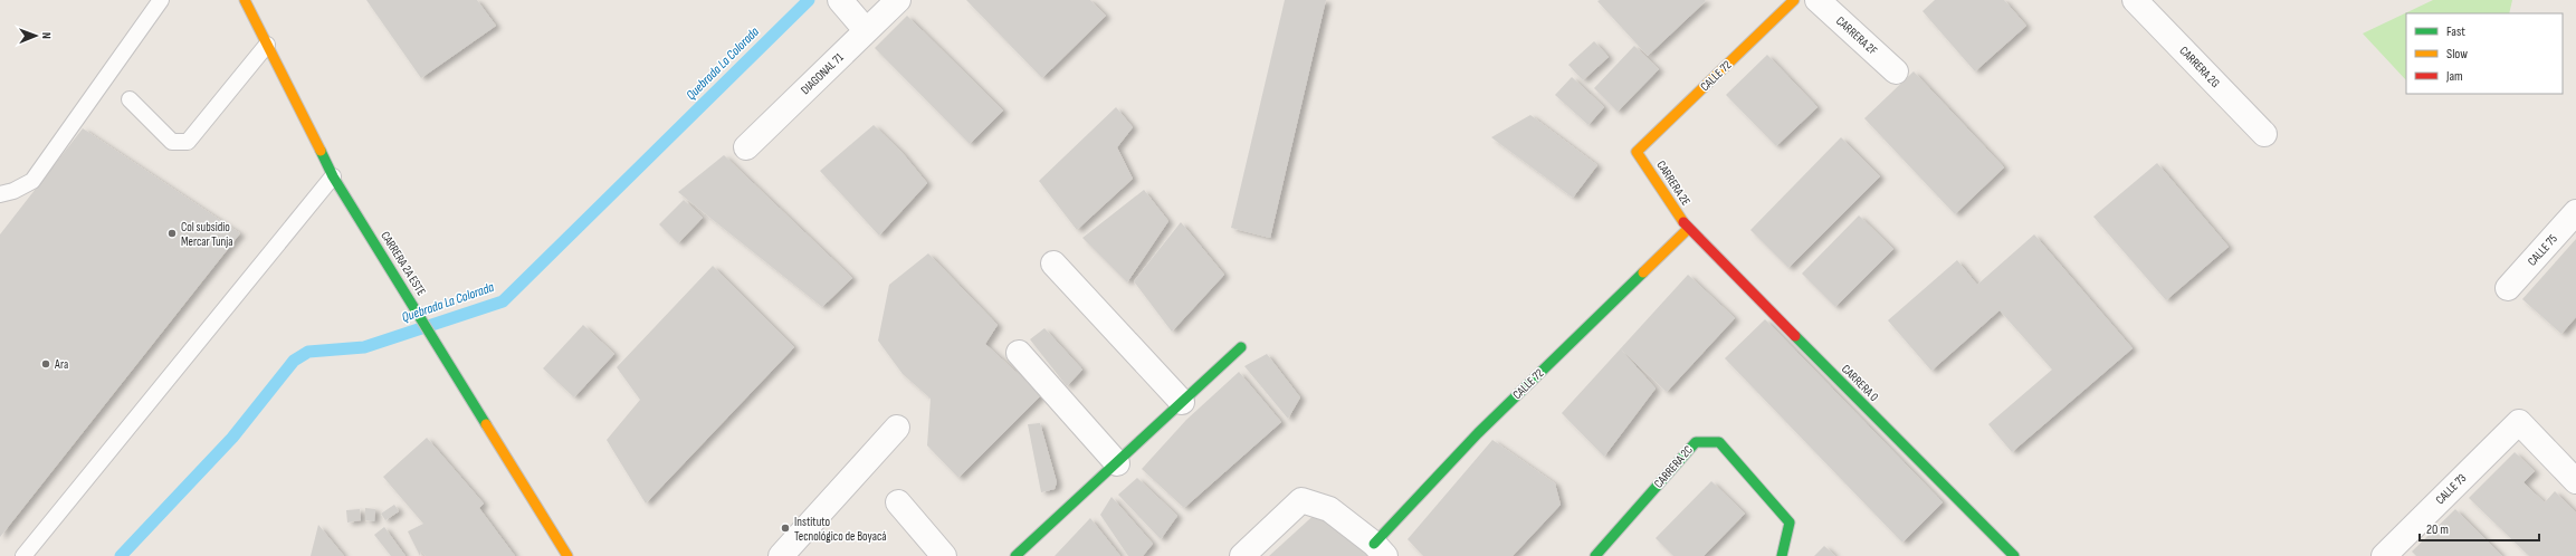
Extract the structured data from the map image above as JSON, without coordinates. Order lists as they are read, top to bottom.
{
  "streets": {
    "street": [
      "CARRERA 2F",
      "CARRERA 2G",
      "DIAGONAL 71",
      "CALLE 72",
      "CARRERA 2E",
      "CALLE 75",
      "CARRERA 2A ESTE",
      "CARRERA 0",
      "CARRERA 2C",
      "CALLE 73"
    ]
  },
  "crossings": [
    ["CALLE 72", "CARRERA 2E"],
    ["CALLE 72", "CARRERA 0"],
    ["CARRERA 2E", "CARRERA 0"]
  ],
  "water": ["Quebrada La Colorada"],
  "places": ["Col subsidio Mercar Tunja", "Ara", "Instituto Tecnológico de Boyacá"],
  "legend": ["Fast", "Slow", "Jam"],
  "scale_bar": "20 m",
  "north": "right"
}
